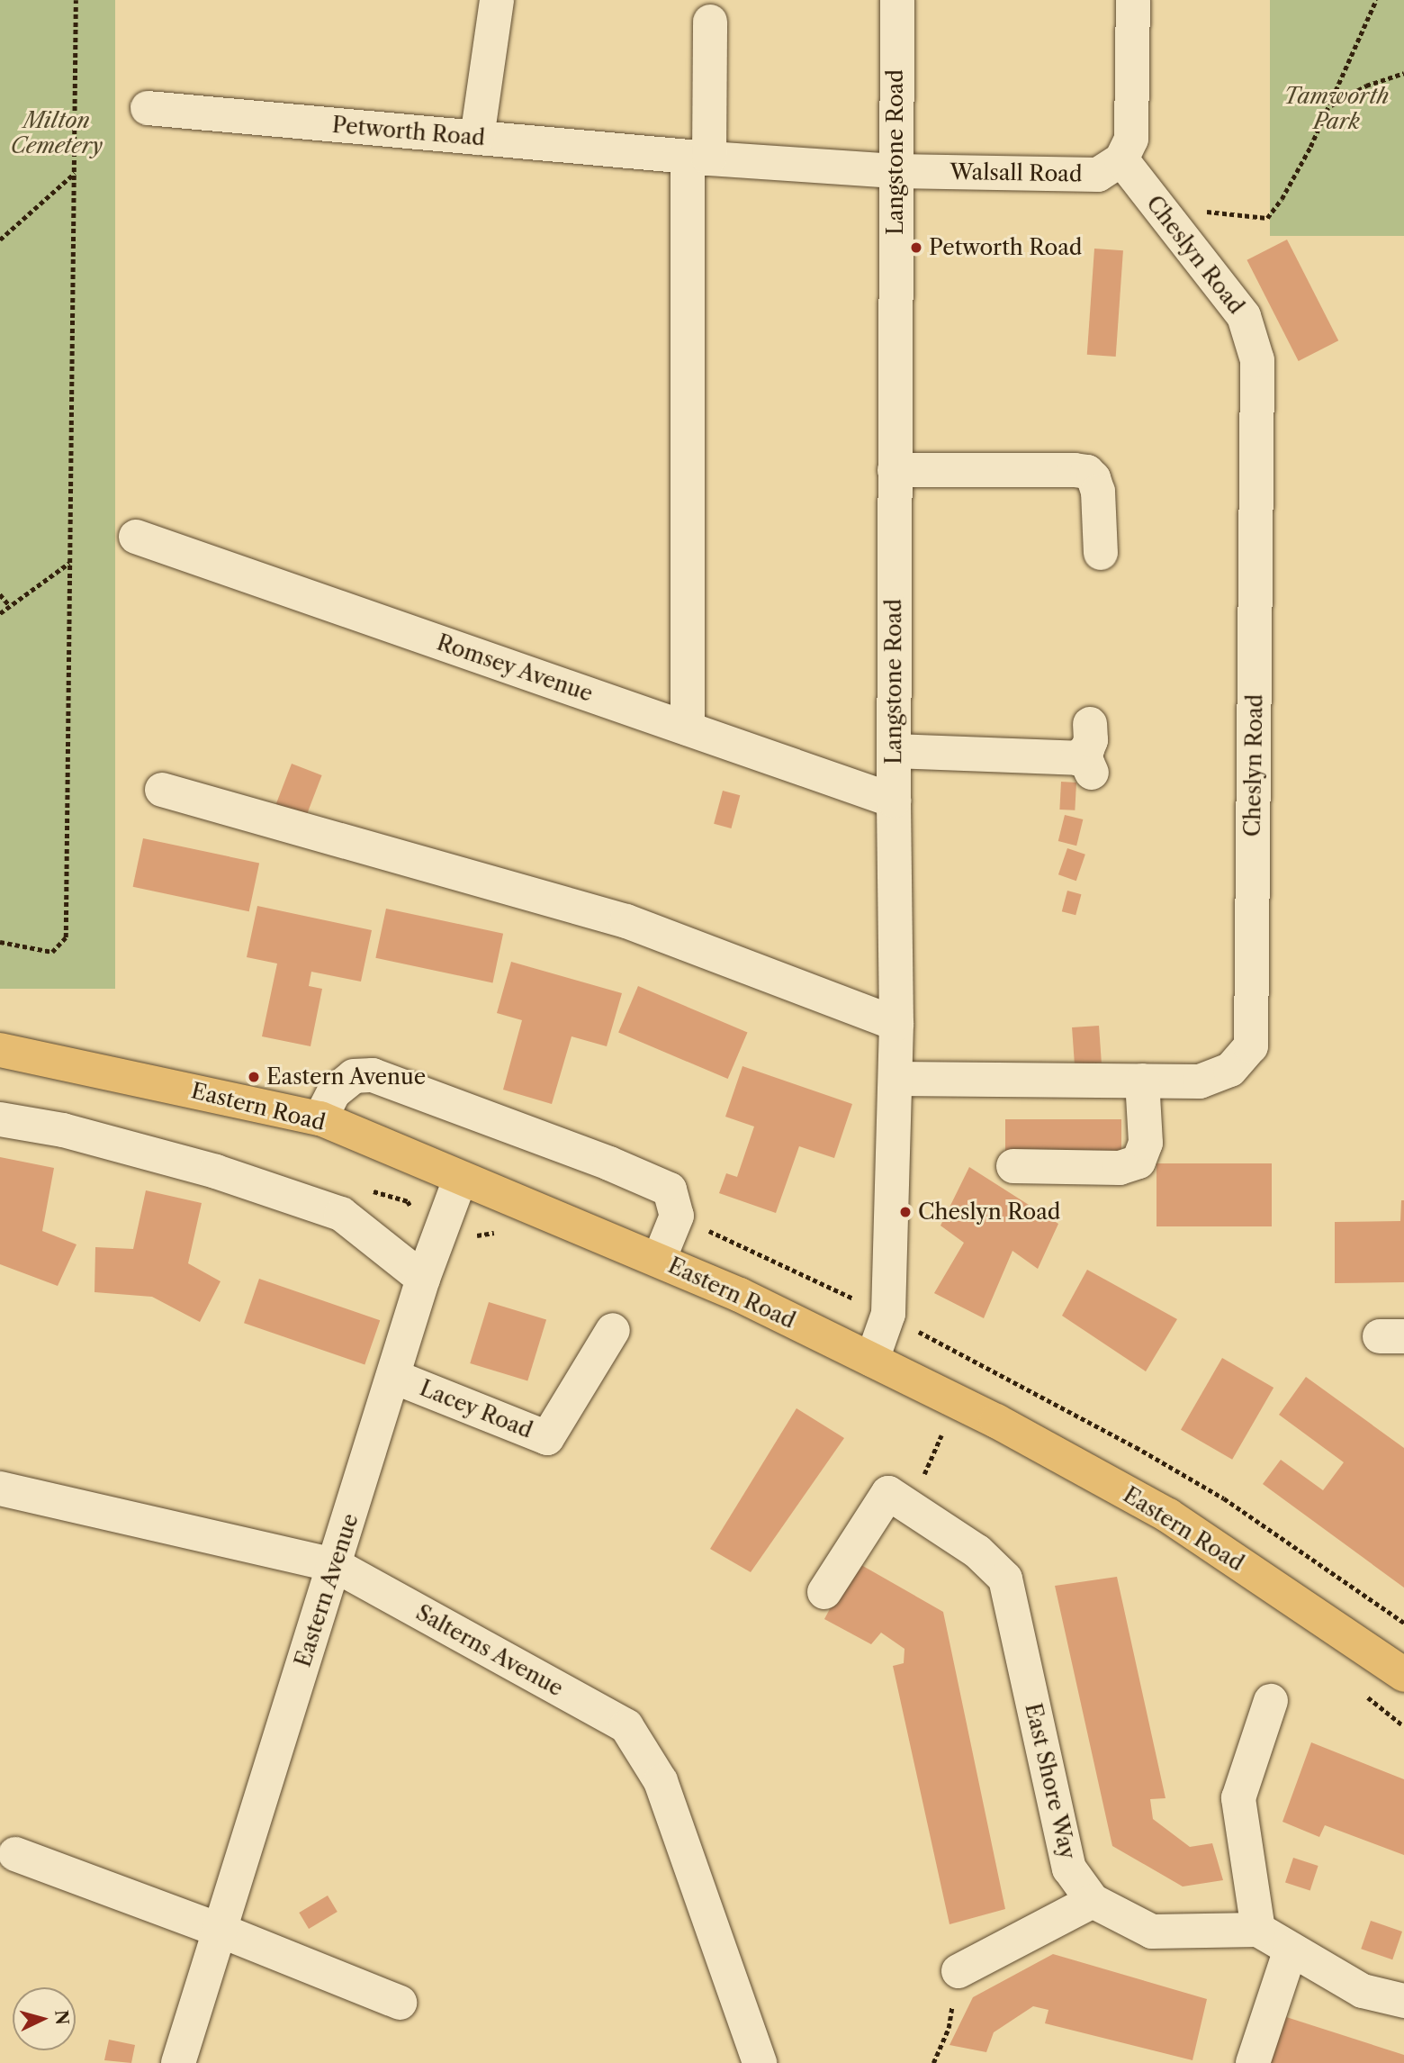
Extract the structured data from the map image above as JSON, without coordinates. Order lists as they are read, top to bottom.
{
  "streets": {
    "main road": ["Eastern Road"],
    "street": [
      "Petworth Road",
      "Langstone Road",
      "Walsall Road",
      "Cheslyn Road",
      "Romsey Avenue",
      "Lacey Road",
      "Eastern Avenue",
      "Salterns Avenue",
      "East Shore Way"
    ]
  },
  "crossings": [
    ["Petworth Road", "Langstone Road"],
    ["Petworth Road", "Walsall Road"],
    ["Langstone Road", "Walsall Road"],
    ["Langstone Road", "Cheslyn Road"],
    ["Langstone Road", "Romsey Avenue"],
    ["Langstone Road", "Eastern Road"],
    ["Walsall Road", "Cheslyn Road"],
    ["Eastern Road", "Eastern Avenue"],
    ["Lacey Road", "Eastern Avenue"],
    ["Eastern Avenue", "Salterns Avenue"]
  ],
  "parks": ["Tamworth Park", "Milton Cemetery"],
  "places": ["Petworth Road", "Eastern Avenue", "Cheslyn Road"],
  "north": "right"
}
